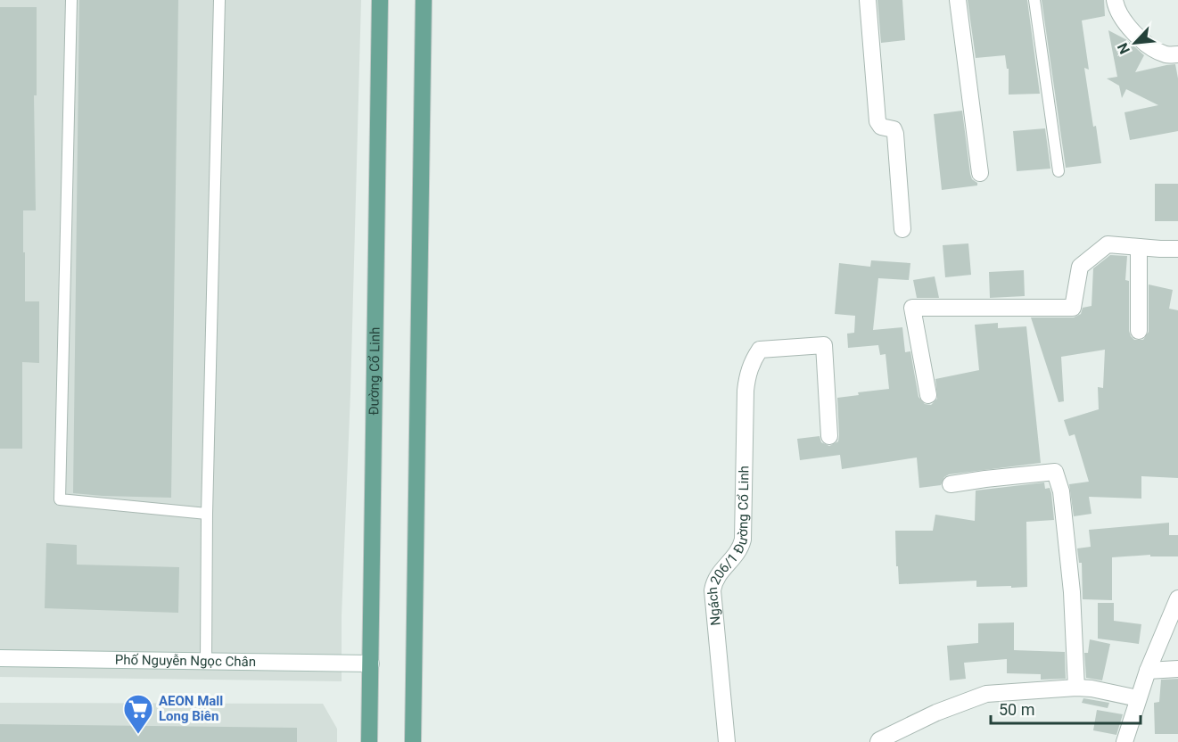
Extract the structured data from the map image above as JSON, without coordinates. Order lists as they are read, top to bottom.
{
  "streets": {
    "main road": ["Đường Cổ Linh"],
    "street": ["Ngách 206/1 Đường Cổ Linh", "Phố Nguyễn Ngọc Chân"]
  },
  "crossings": [
    ["Đường Cổ Linh", "Phố Nguyễn Ngọc Chân"]
  ],
  "places": {
    "supermarket": ["AEON Mall Long Biên"]
  },
  "scale_bar": "50 m",
  "north": "bottom left"
}
